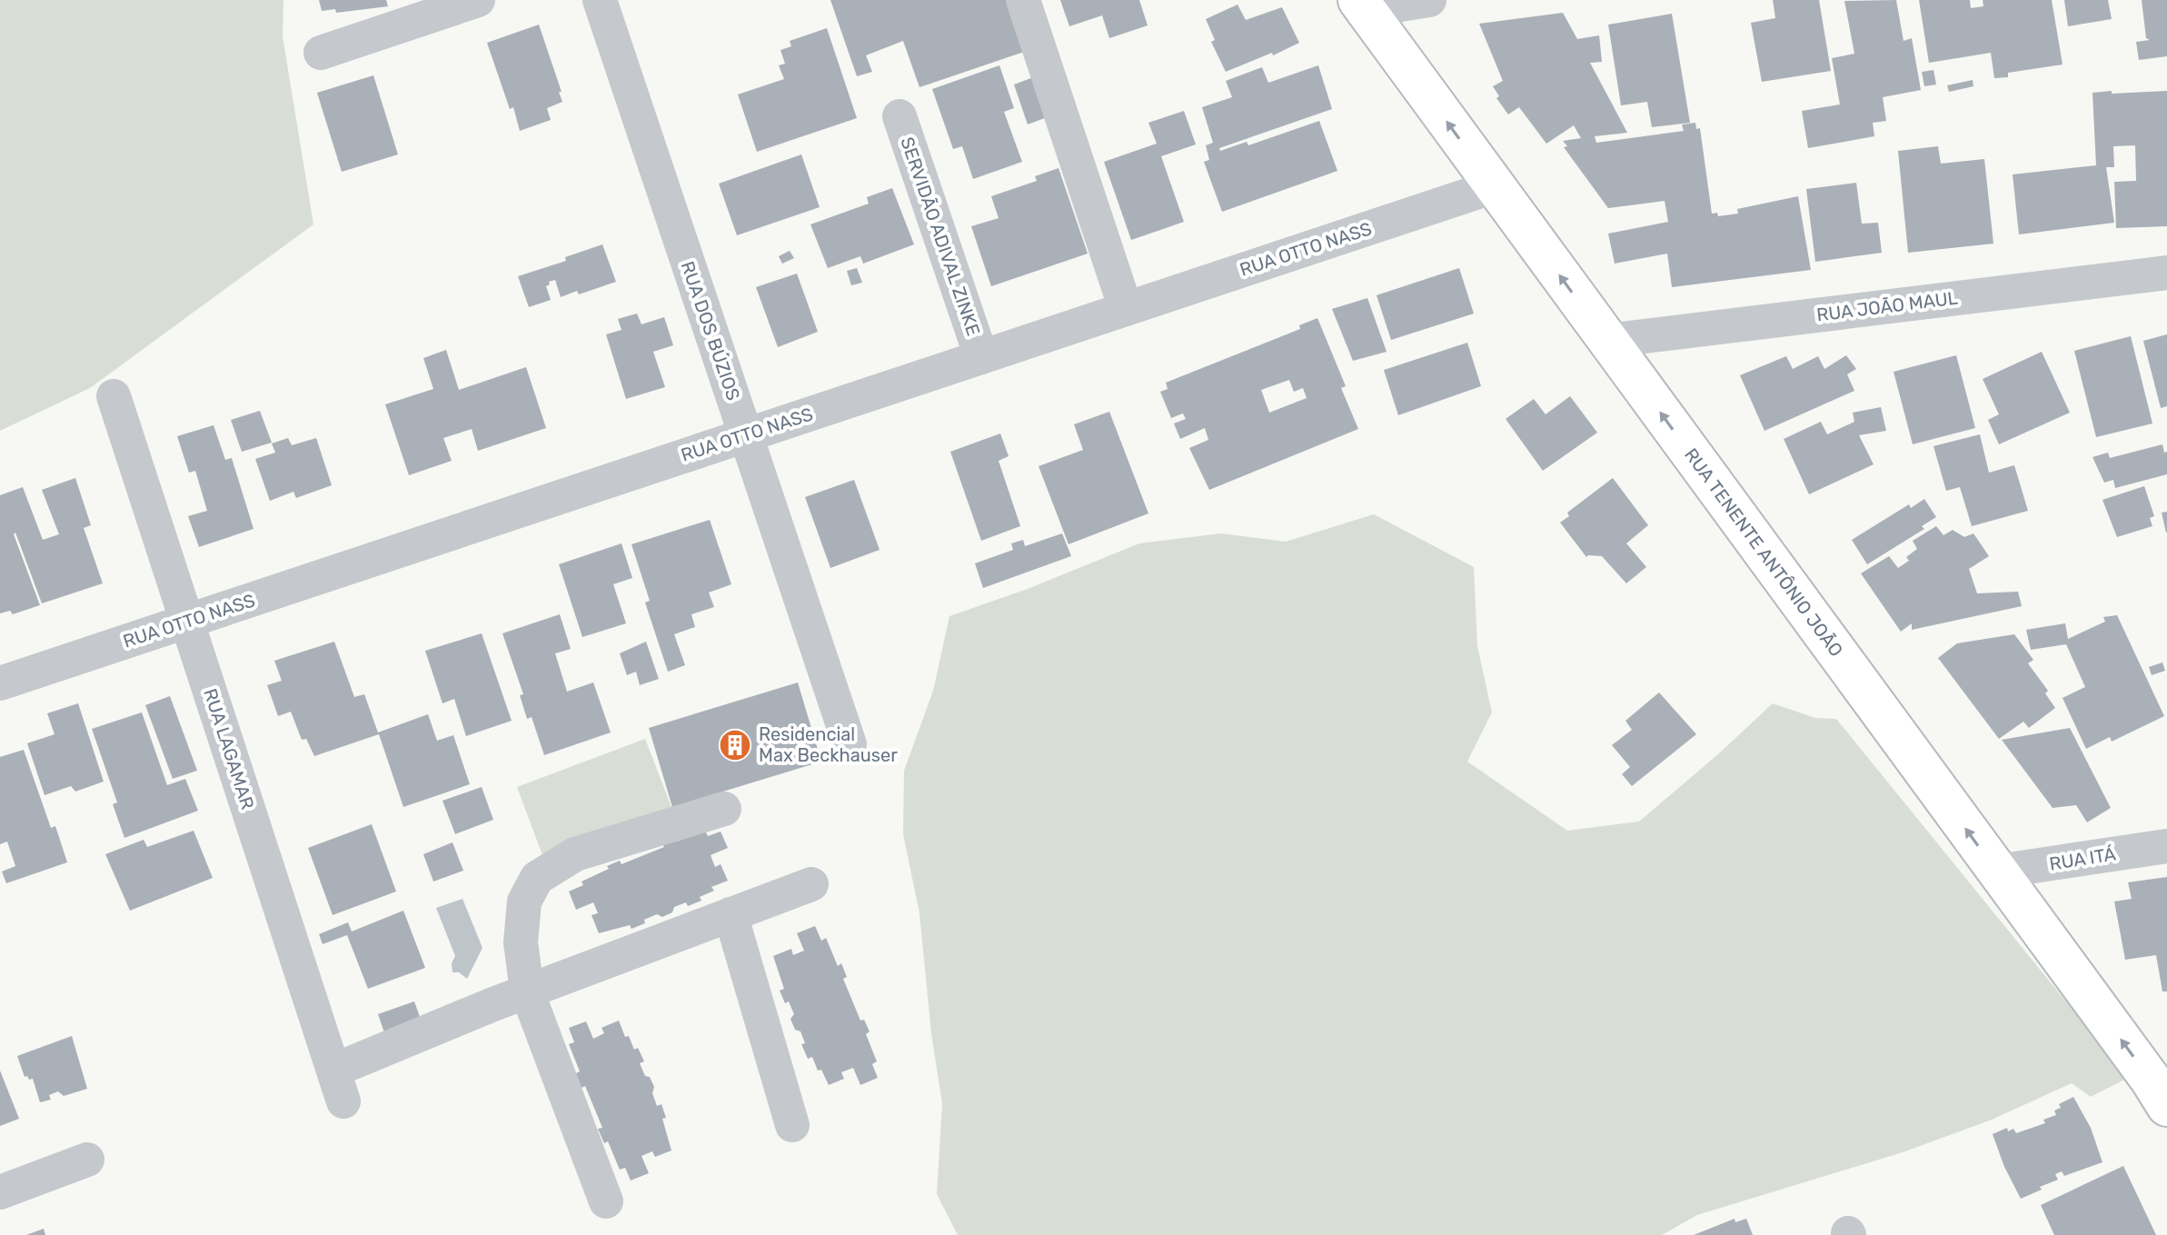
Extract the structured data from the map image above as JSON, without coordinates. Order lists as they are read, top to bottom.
{
  "streets": {
    "main road": ["RUA TENENTE ANTÔNIO JOÃO"],
    "street": [
      "SERVIDÃO ADIVAL ZINKE",
      "RUA OTTO NASS",
      "RUA JOÃO MAUL",
      "RUA DOS BÚZIOS",
      "RUA LAGAMAR",
      "RUA ITÁ"
    ]
  },
  "crossings": [
    ["SERVIDÃO ADIVAL ZINKE", "RUA OTTO NASS"],
    ["RUA OTTO NASS", "RUA DOS BÚZIOS"],
    ["RUA OTTO NASS", "RUA TENENTE ANTÔNIO JOÃO"],
    ["RUA OTTO NASS", "RUA LAGAMAR"],
    ["RUA JOÃO MAUL", "RUA TENENTE ANTÔNIO JOÃO"],
    ["RUA TENENTE ANTÔNIO JOÃO", "RUA ITÁ"]
  ],
  "one_way": ["RUA TENENTE ANTÔNIO JOÃO"],
  "places": {
    "building": ["Residencial Max Beckhauser"]
  }
}
